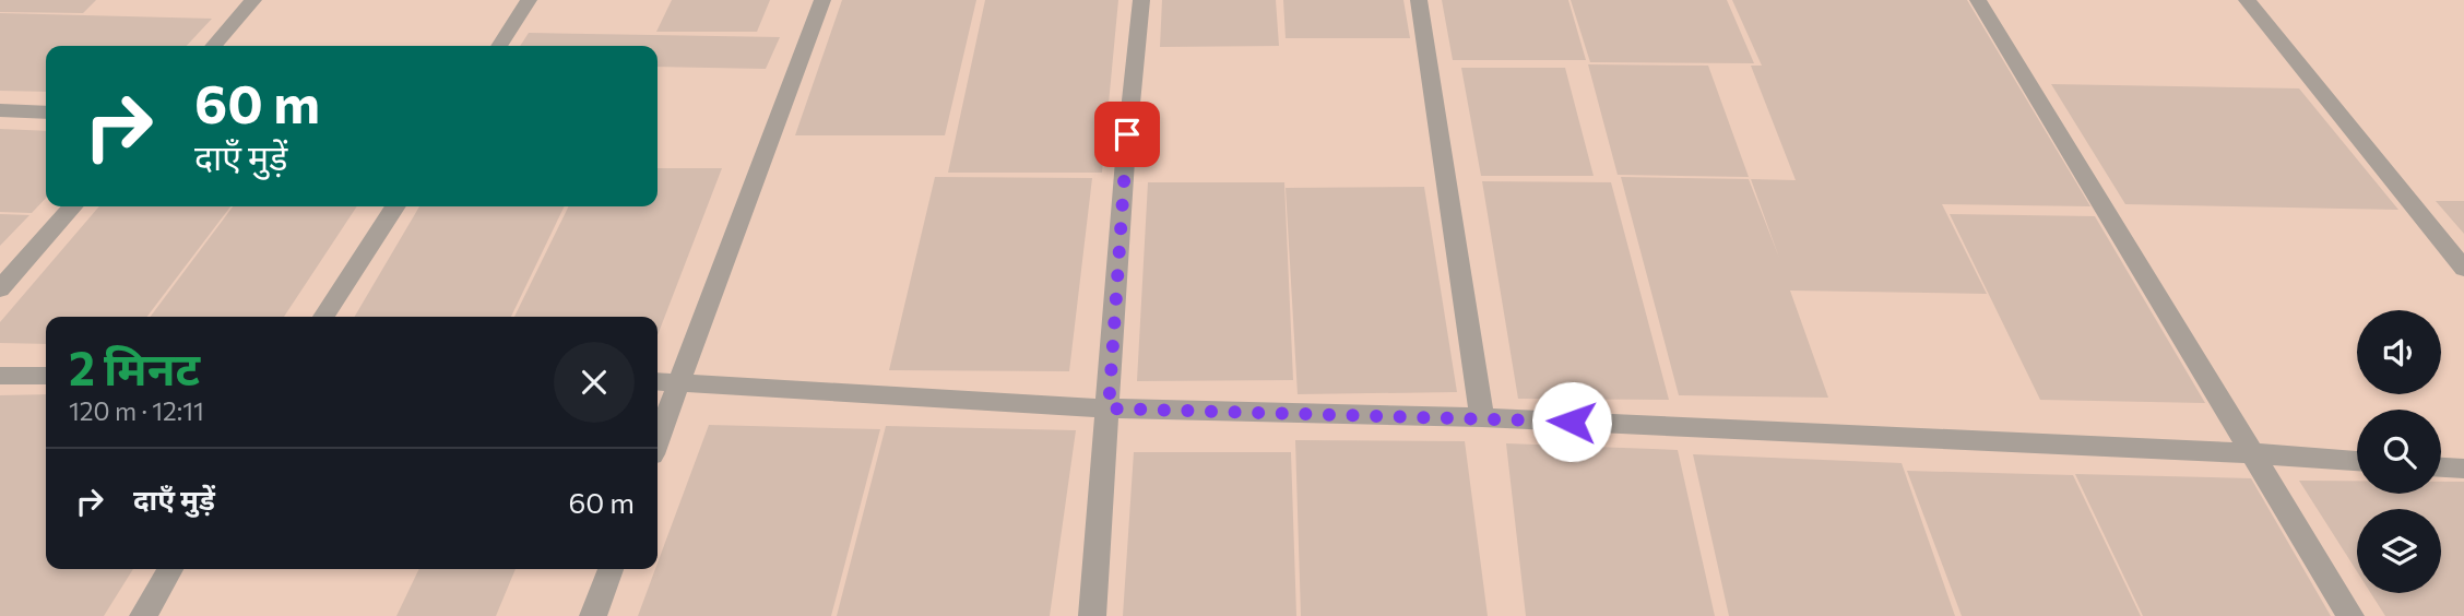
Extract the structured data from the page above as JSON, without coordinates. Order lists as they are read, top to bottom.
{
  "page": {
    "turn": ["60 m", "दाएँ मुड़ें"],
    "heading": ["2 मिनट", "120 m · 12:11"],
    "list": [
      {
        "name": "दाएँ मुड़ें",
        "value": "60 m"
      }
    ]
  }
}
